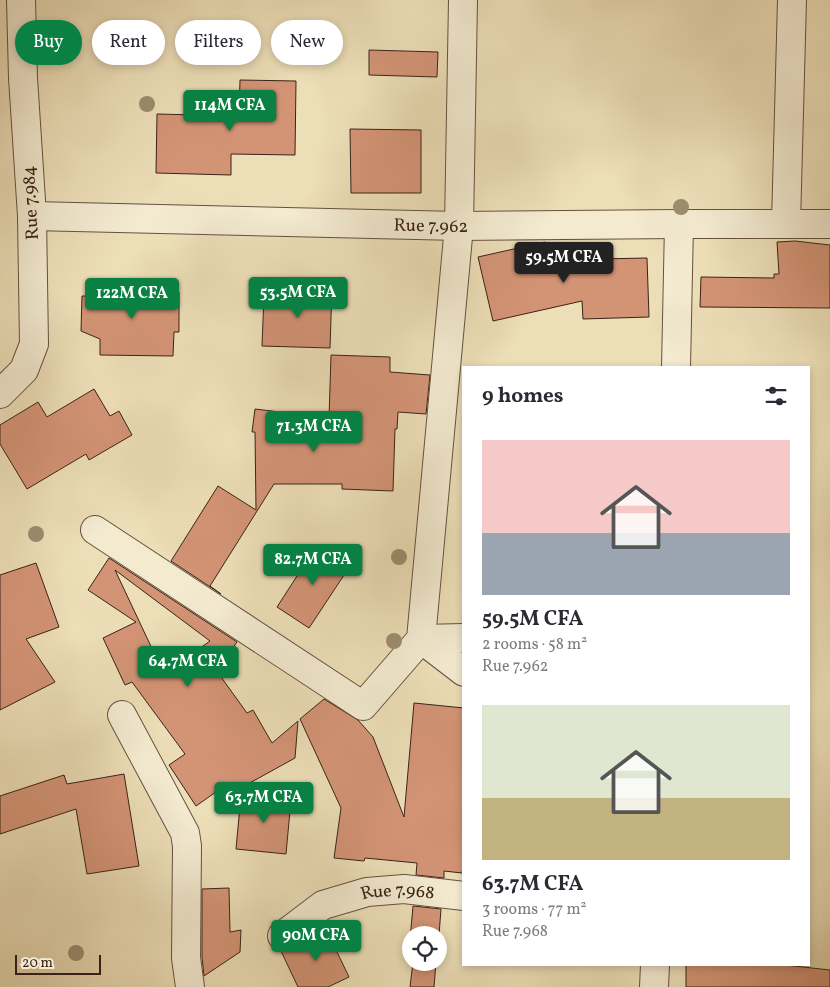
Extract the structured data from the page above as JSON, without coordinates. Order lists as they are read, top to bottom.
{
  "streets": {
    "street": ["Rue 7.984", "Rue 7.962", "Rue 7.968"]
  },
  "crossings": [
    ["Rue 7.984", "Rue 7.962"]
  ],
  "scale_bar": "20 m",
  "page": {
    "chip": [
      "Buy",
      "Rent",
      "Filters",
      "New"
    ],
    "price": [
      "114M CFA",
      "59.5M CFA",
      "53.5M CFA",
      "122M CFA",
      "71.3M CFA",
      "82.7M CFA",
      "64.7M CFA",
      "63.7M CFA",
      "90M CFA"
    ],
    "heading": "9 homes",
    "list": [
      {
        "name": "59.5M CFA",
        "note": "2 rooms · 58 m² · Rue 7.962"
      },
      {
        "name": "63.7M CFA",
        "note": "3 rooms · 77 m² · Rue 7.968"
      }
    ],
    "scale": "20 m"
  }
}
